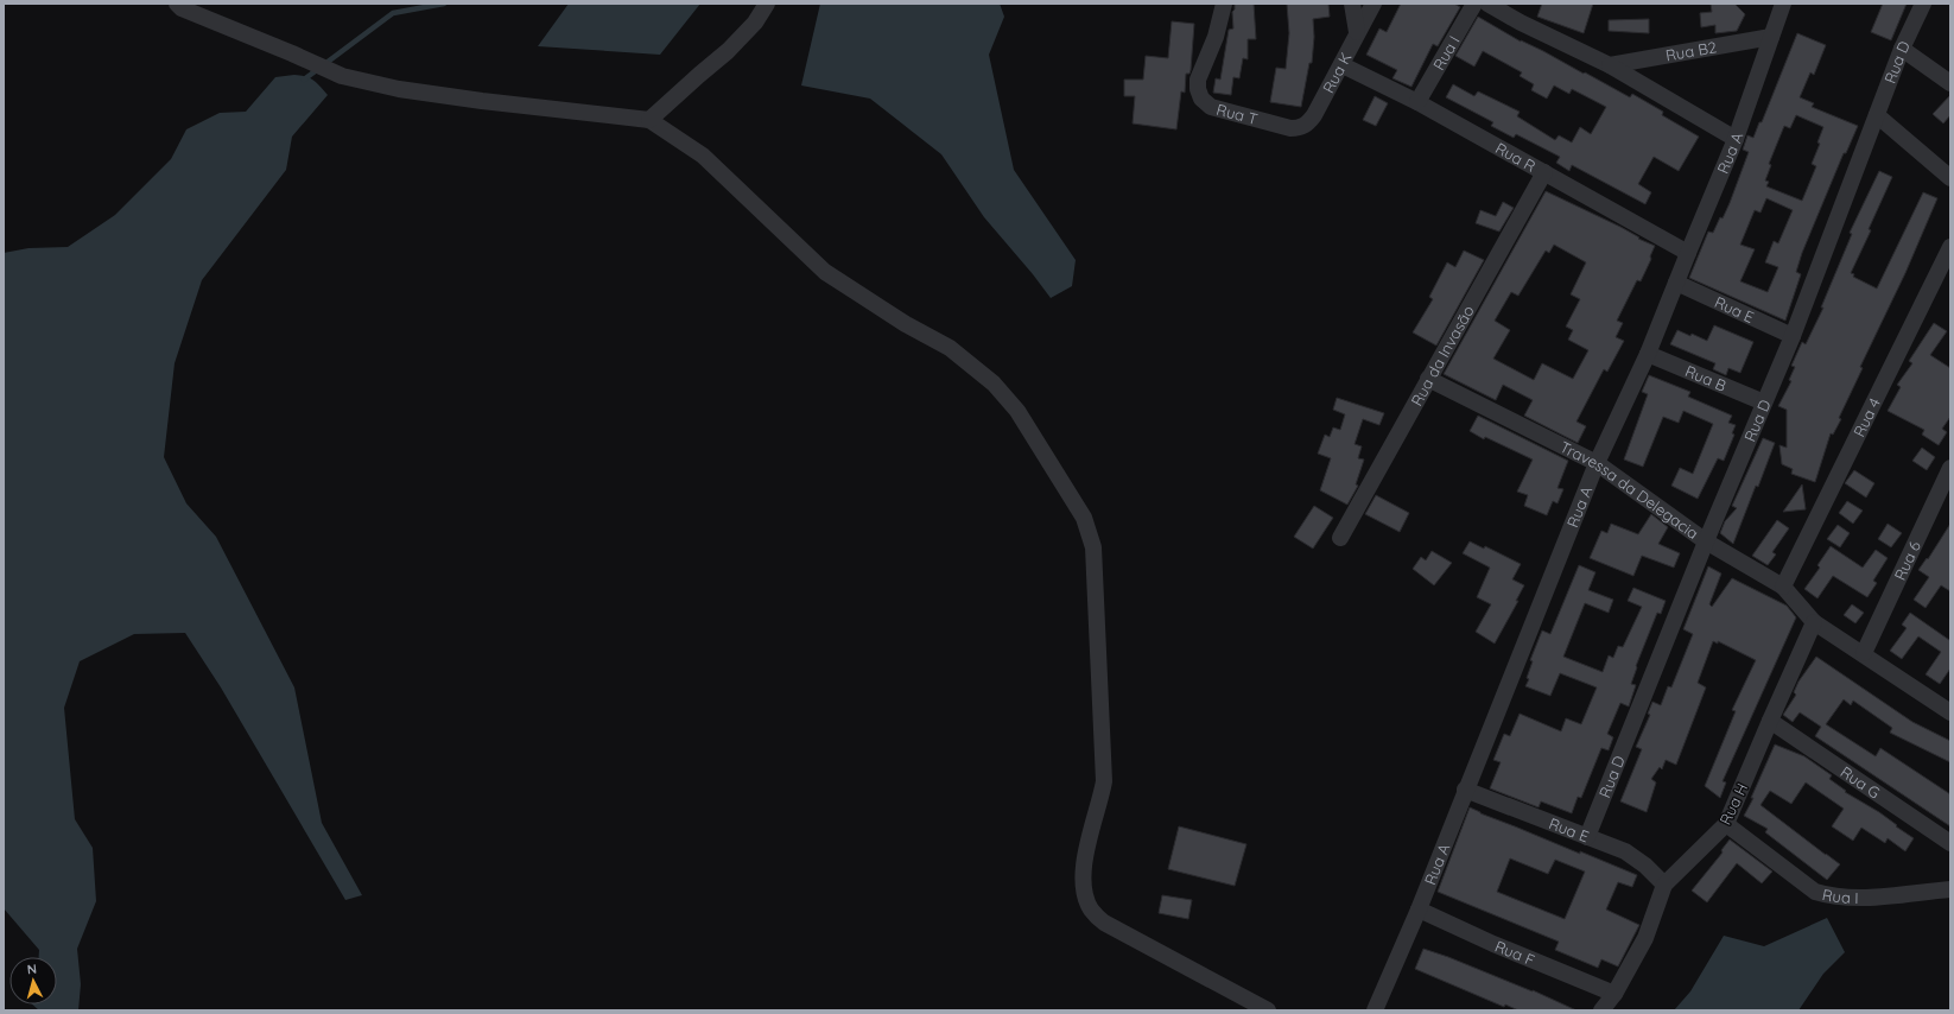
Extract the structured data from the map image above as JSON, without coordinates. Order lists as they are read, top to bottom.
{
  "streets": {
    "street": [
      "Rua B2",
      "Rua I",
      "Rua D",
      "Rua K",
      "Rua T",
      "Rua A",
      "Rua R",
      "Rua E",
      "Rua da Invasão",
      "Rua B",
      "Rua 4",
      "Travessa da Delegacia",
      "Rua 6",
      "Rua G",
      "Rua H",
      "Rua F"
    ]
  },
  "crossings": [
    ["Rua B2", "Rua A"],
    ["Rua I", "Rua R"],
    ["Rua I", "Rua H"],
    ["Rua D", "Rua E"],
    ["Rua D", "Rua B"],
    ["Rua D", "Travessa da Delegacia"],
    ["Rua K", "Rua T"],
    ["Rua K", "Rua R"],
    ["Rua A", "Rua R"],
    ["Rua A", "Rua E"],
    ["Rua A", "Rua B"],
    ["Rua A", "Travessa da Delegacia"],
    ["Rua A", "Rua F"],
    ["Rua R", "Rua da Invasão"],
    ["Rua E", "Rua H"],
    ["Rua da Invasão", "Travessa da Delegacia"],
    ["Rua 4", "Travessa da Delegacia"],
    ["Travessa da Delegacia", "Rua 6"],
    ["Travessa da Delegacia", "Rua H"],
    ["Rua G", "Rua H"],
    ["Rua H", "Rua F"]
  ],
  "north": "top"
}
